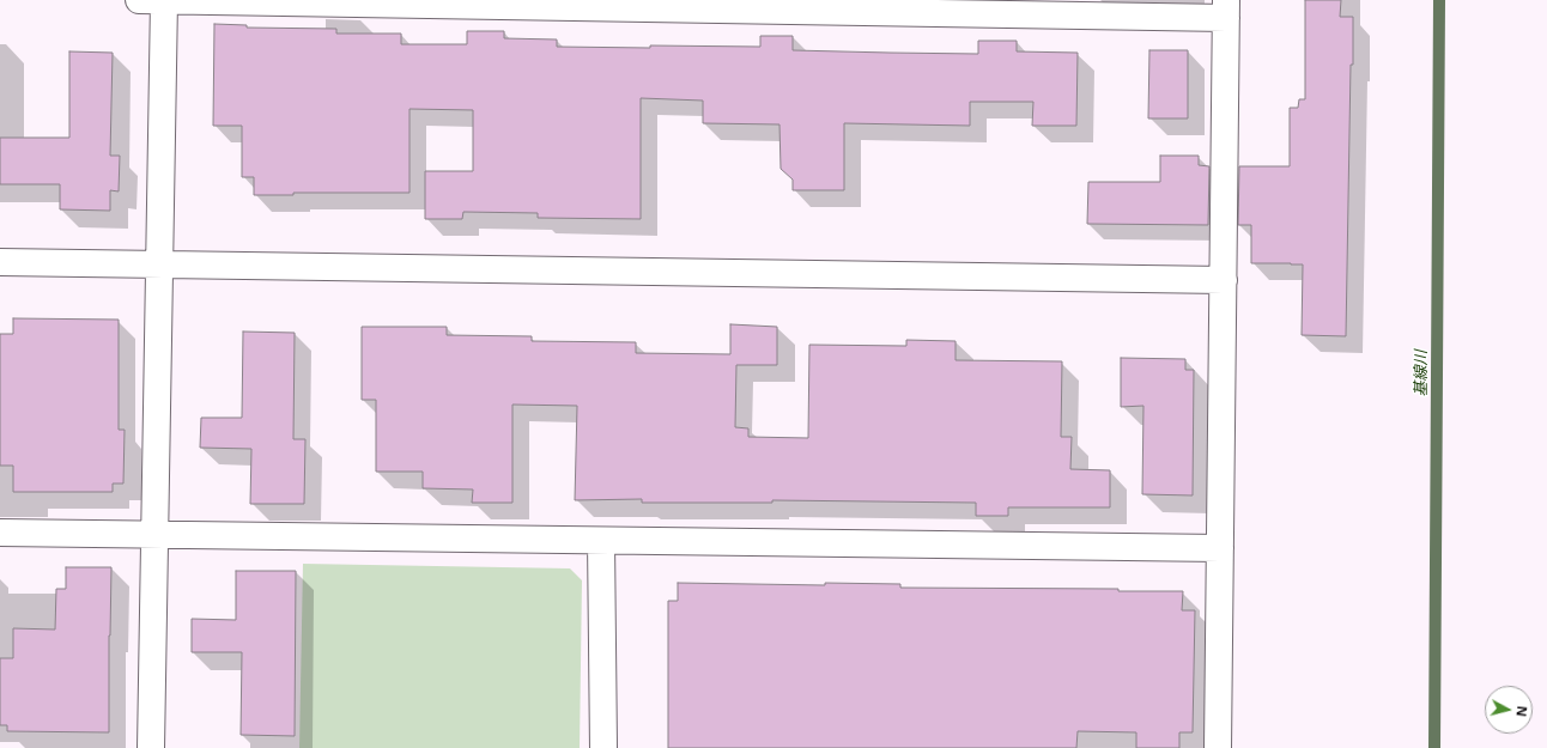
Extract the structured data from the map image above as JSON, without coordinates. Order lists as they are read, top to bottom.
{
  "water": ["基線川"],
  "north": "right"
}
